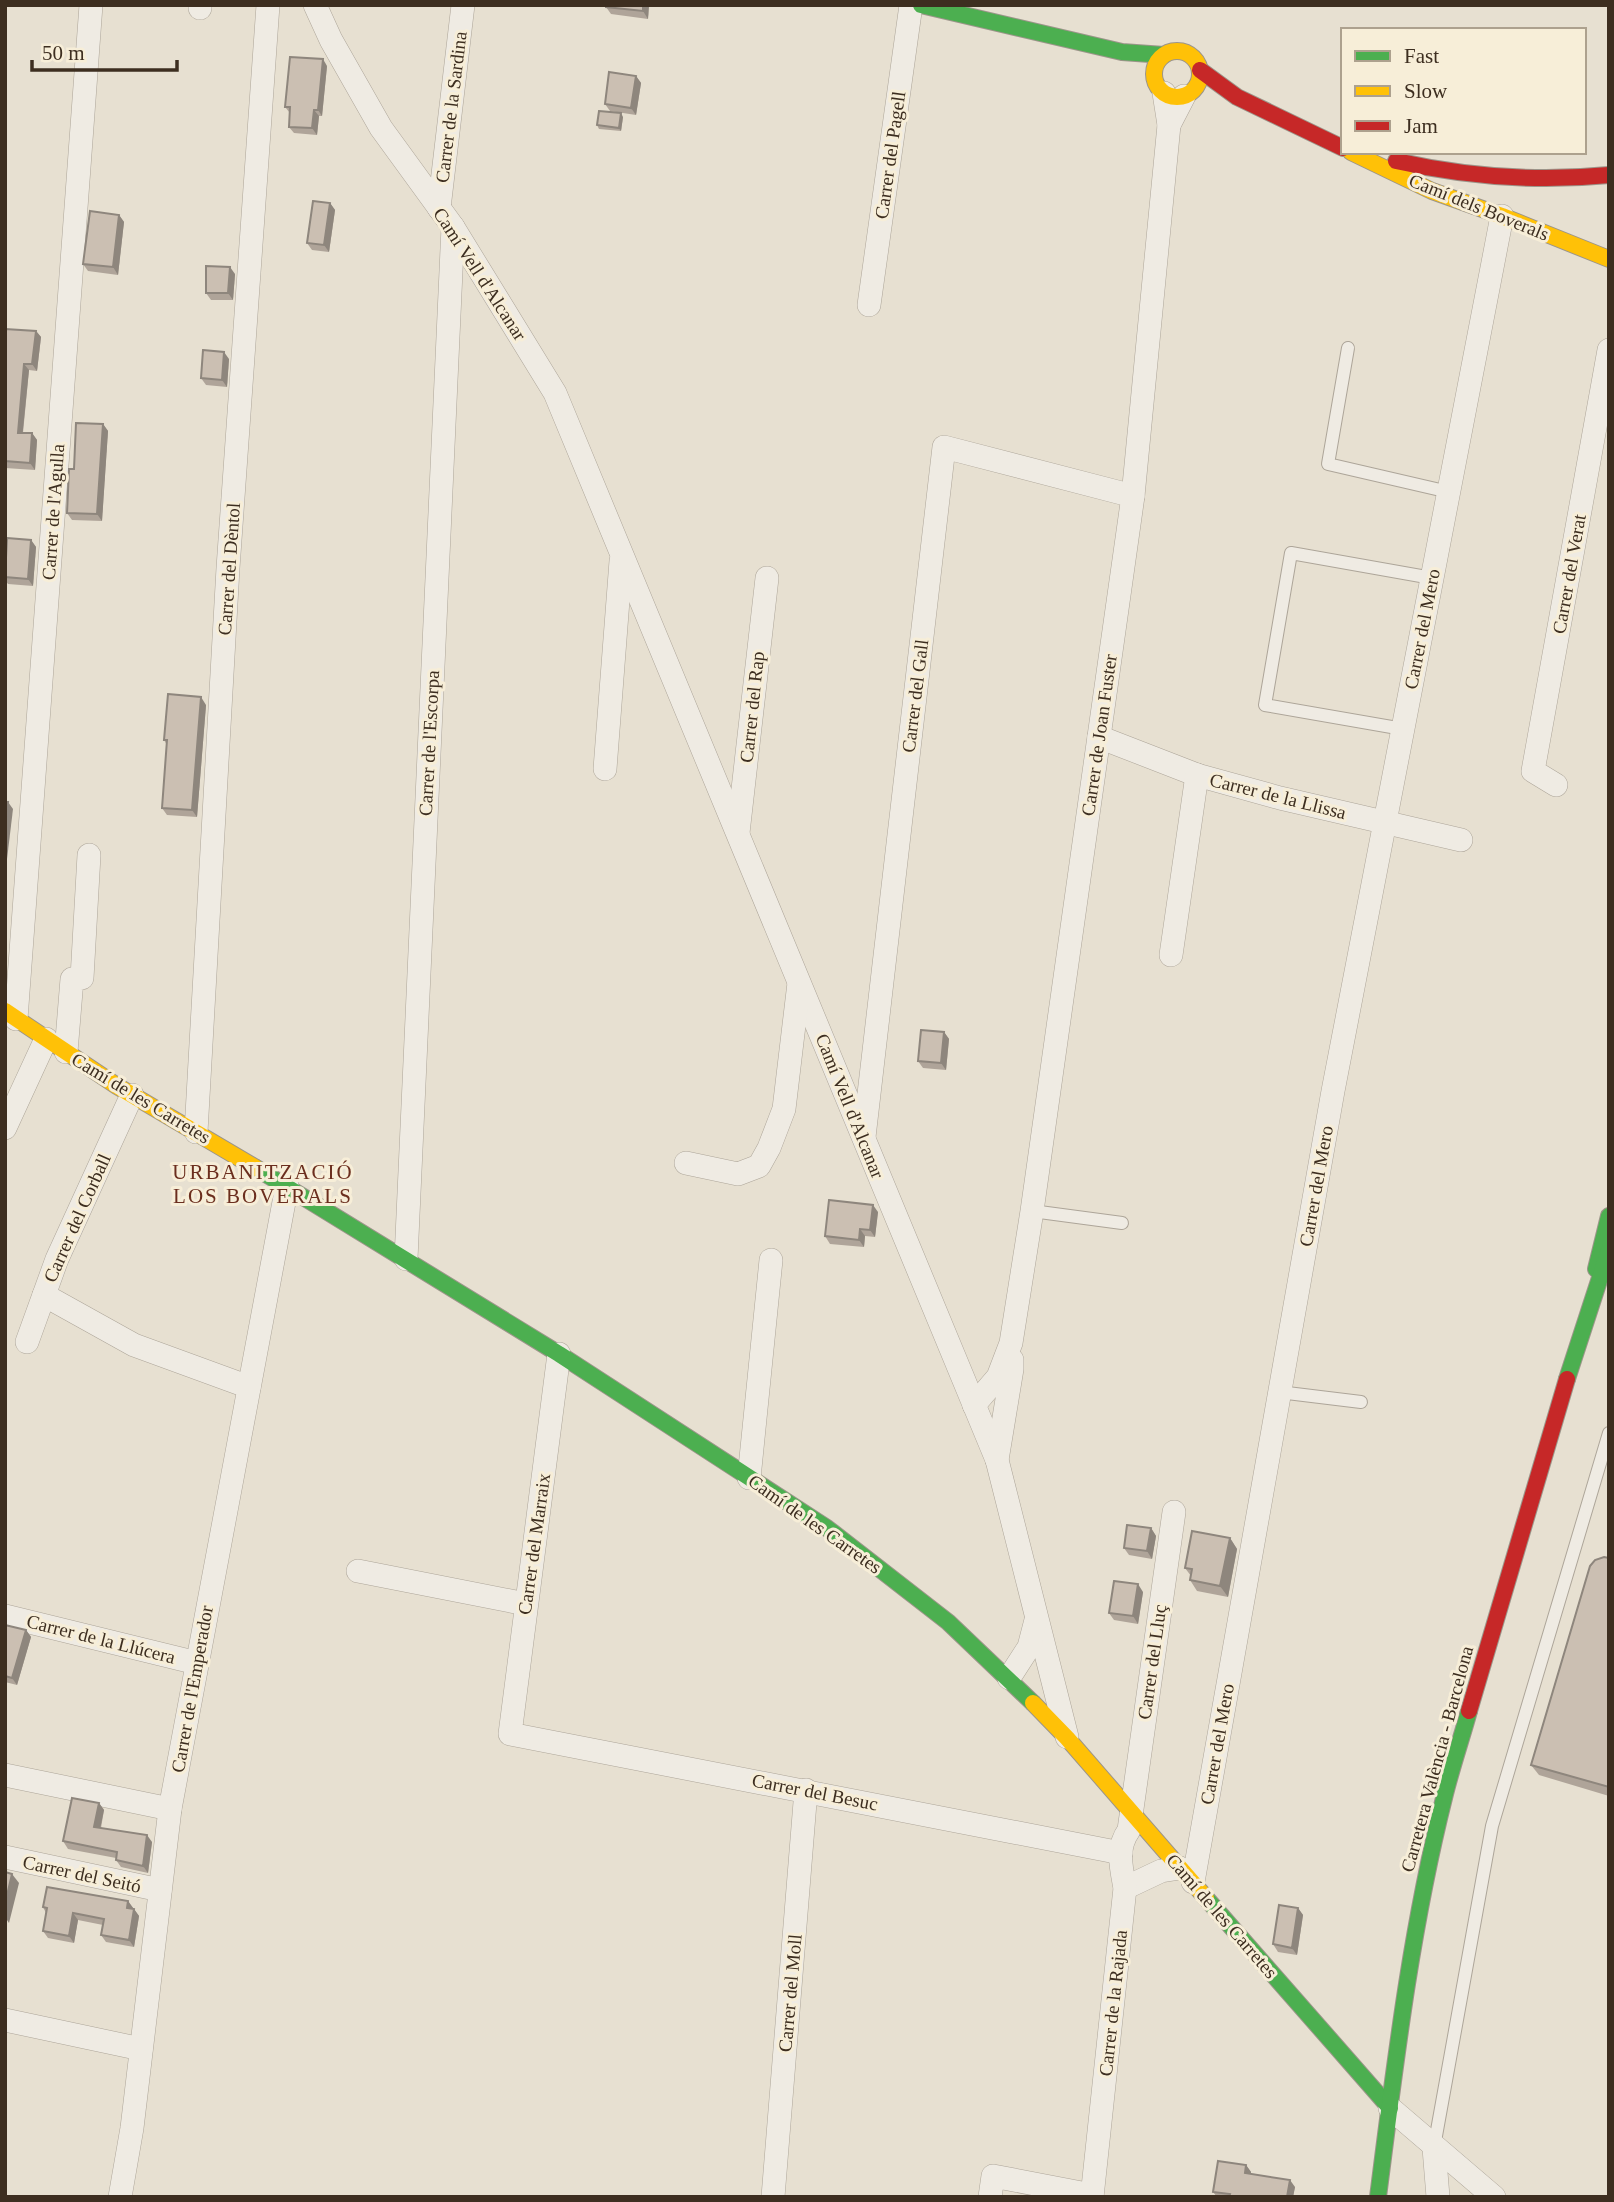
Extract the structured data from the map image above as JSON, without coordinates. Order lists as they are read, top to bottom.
{
  "streets": {
    "street": [
      "Carrer de la Sardina",
      "Carrer del Pagell",
      "Camí dels Boverals",
      "Camí Vell d'Alcanar",
      "Carrer de l'Agulla",
      "Carrer del Dèntol",
      "Carrer del Verat",
      "Carrer del Mero",
      "Carrer del Gall",
      "Carrer del Rap",
      "Carrer de Joan Fuster",
      "Carrer de l'Escorpa",
      "Carrer de la Llissa",
      "Camí de les Carretes",
      "Carrer del Corball",
      "Carrer del Marraix",
      "Carrer de la Llúcera",
      "Carrer del Lluç",
      "Carrer de l'Emperador",
      "Carretera València - Barcelona",
      "Carrer del Besuc",
      "Carrer del Seitó",
      "Carrer del Moll",
      "Carrer de la Rajada"
    ]
  },
  "crossings": [
    ["Carrer de la Sardina", "Camí Vell d'Alcanar"],
    ["Camí dels Boverals", "Carrer del Mero"],
    ["Camí Vell d'Alcanar", "Carrer del Gall"],
    ["Camí Vell d'Alcanar", "Carrer del Rap"],
    ["Camí Vell d'Alcanar", "Carrer de Joan Fuster"],
    ["Camí Vell d'Alcanar", "Carrer de l'Escorpa"],
    ["Camí Vell d'Alcanar", "Camí de les Carretes"],
    ["Carrer de l'Agulla", "Camí de les Carretes"],
    ["Carrer del Dèntol", "Camí de les Carretes"],
    ["Carrer del Mero", "Carrer de la Llissa"],
    ["Carrer del Mero", "Camí de les Carretes"],
    ["Carrer del Gall", "Carrer de Joan Fuster"],
    ["Carrer de Joan Fuster", "Carrer de la Llissa"],
    ["Carrer de l'Escorpa", "Camí de les Carretes"],
    ["Camí de les Carretes", "Carrer del Corball"],
    ["Camí de les Carretes", "Carrer del Marraix"],
    ["Camí de les Carretes", "Carrer del Lluç"],
    ["Camí de les Carretes", "Carrer de l'Emperador"],
    ["Camí de les Carretes", "Carretera València - Barcelona"],
    ["Camí de les Carretes", "Carrer de la Rajada"],
    ["Carrer del Marraix", "Carrer del Besuc"],
    ["Carrer de la Llúcera", "Carrer de l'Emperador"],
    ["Carrer del Lluç", "Carrer de la Rajada"],
    ["Carrer de l'Emperador", "Carrer del Seitó"],
    ["Carrer del Besuc", "Carrer del Moll"],
    ["Carrer del Besuc", "Carrer de la Rajada"]
  ],
  "districts": ["URBANITZACIÓ LOS BOVERALS"],
  "legend": ["Fast", "Slow", "Jam"],
  "scale_bar": "50 m"
}
